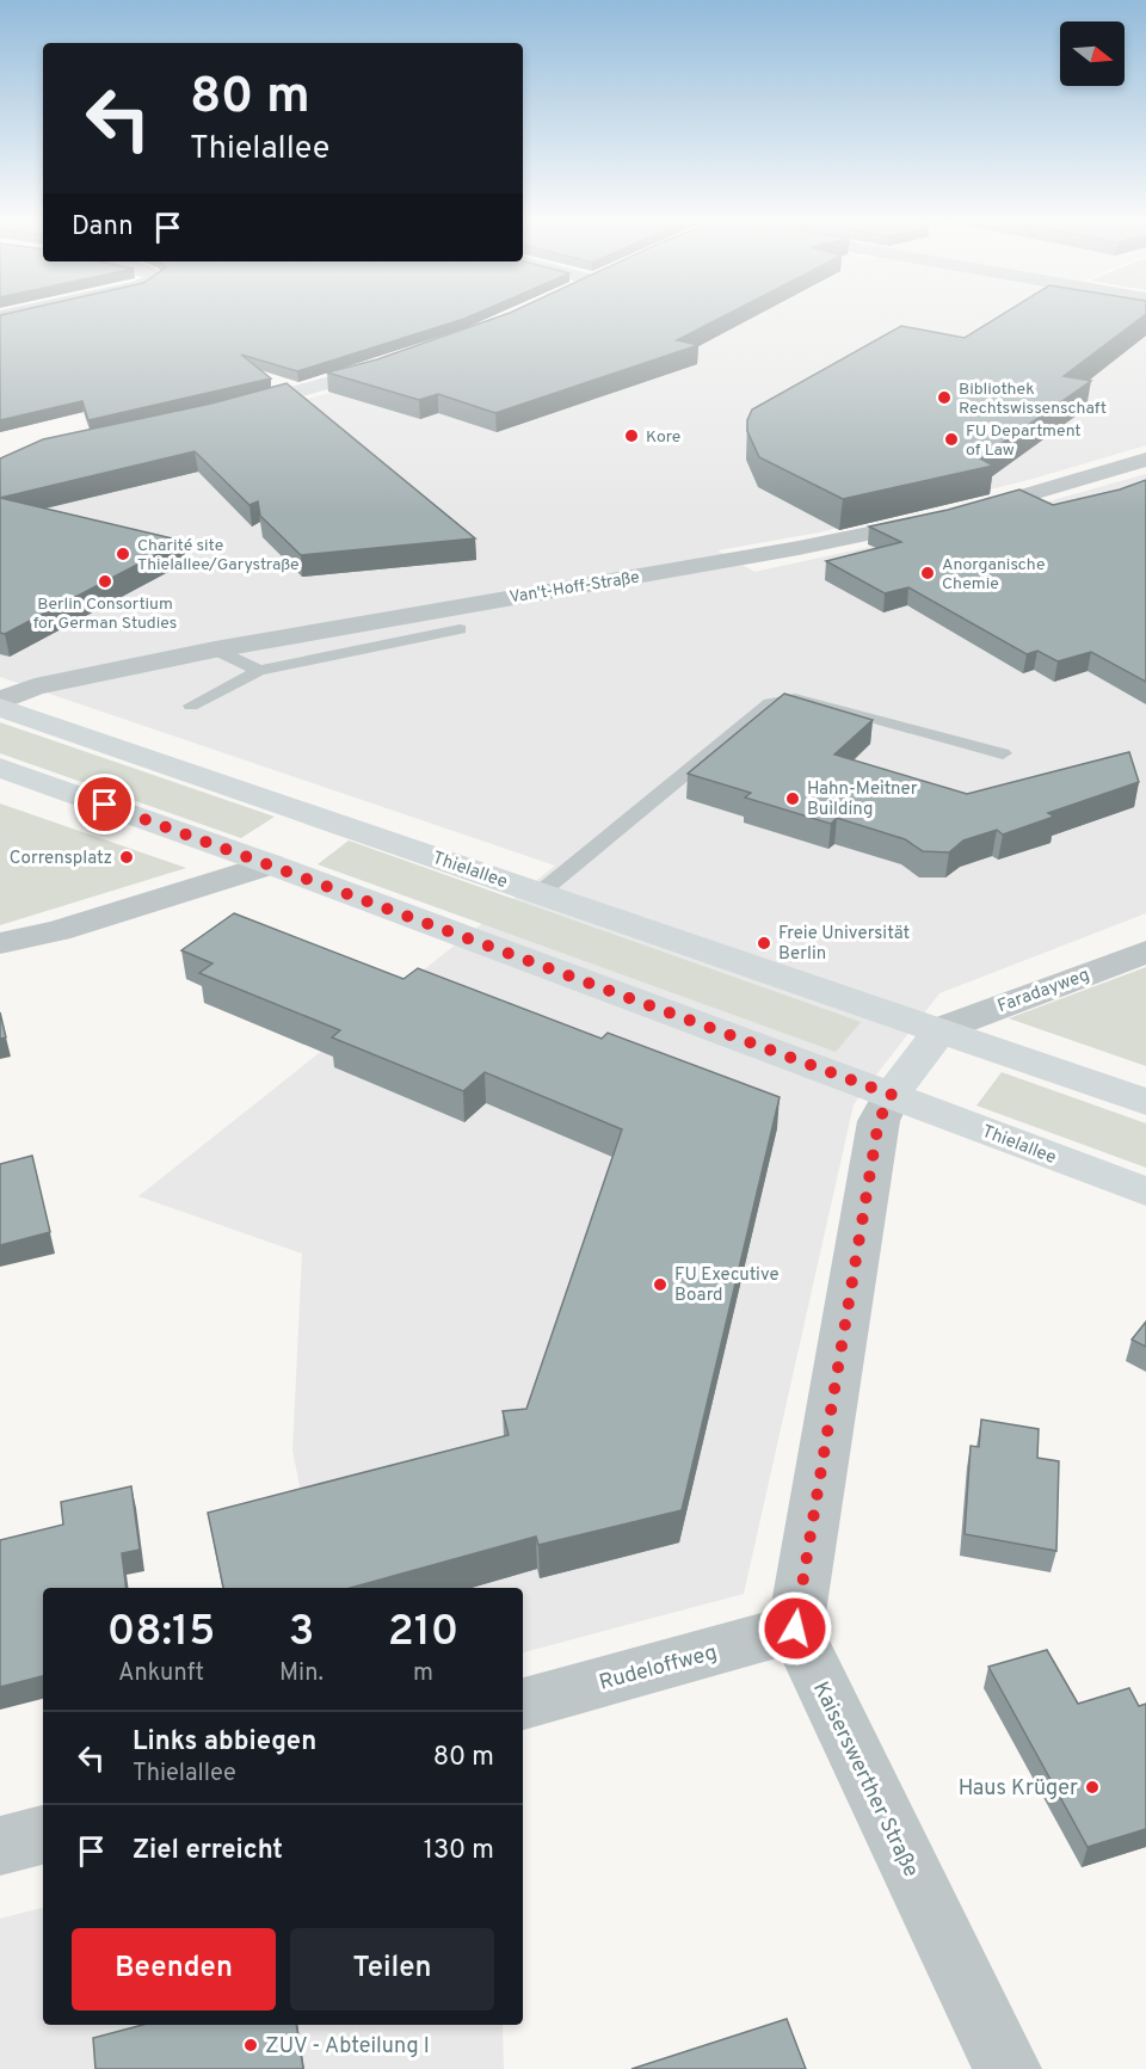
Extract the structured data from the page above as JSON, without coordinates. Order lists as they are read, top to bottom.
{
  "streets": {
    "main road": ["Thielallee"],
    "street": [
      "Van't-Hoff-Straße",
      "Faradayweg",
      "Rudeloffweg",
      "Kaiserswerther Straße"
    ]
  },
  "crossings": [
    ["Thielallee", "Faradayweg"],
    ["Rudeloffweg", "Kaiserswerther Straße"]
  ],
  "places": [
    "Bibliothek Rechtswissenschaft",
    "Kore",
    "FU Department of Law",
    "Charité site Thielallee/Garystraße",
    "Anorganische Chemie",
    "Berlin Consortium for German Studies",
    "Hahn-Meitner Building",
    "Corrensplatz",
    "Freie Universität Berlin",
    "FU Executive Board",
    "Haus Krüger",
    "ZUV - Abteilung I"
  ],
  "north": "right",
  "page": {
    "turn": ["80 m", "Thielallee"],
    "then": "Dann",
    "eta": [
      "08:15",
      "Ankunft",
      "3",
      "Min.",
      "210",
      "m"
    ],
    "list": [
      {
        "name": "Links abbiegen",
        "note": "Thielallee",
        "value": "80 m"
      },
      {
        "name": "Ziel erreicht",
        "value": "130 m"
      }
    ],
    "buttons": ["Beenden", "Teilen"]
  }
}
